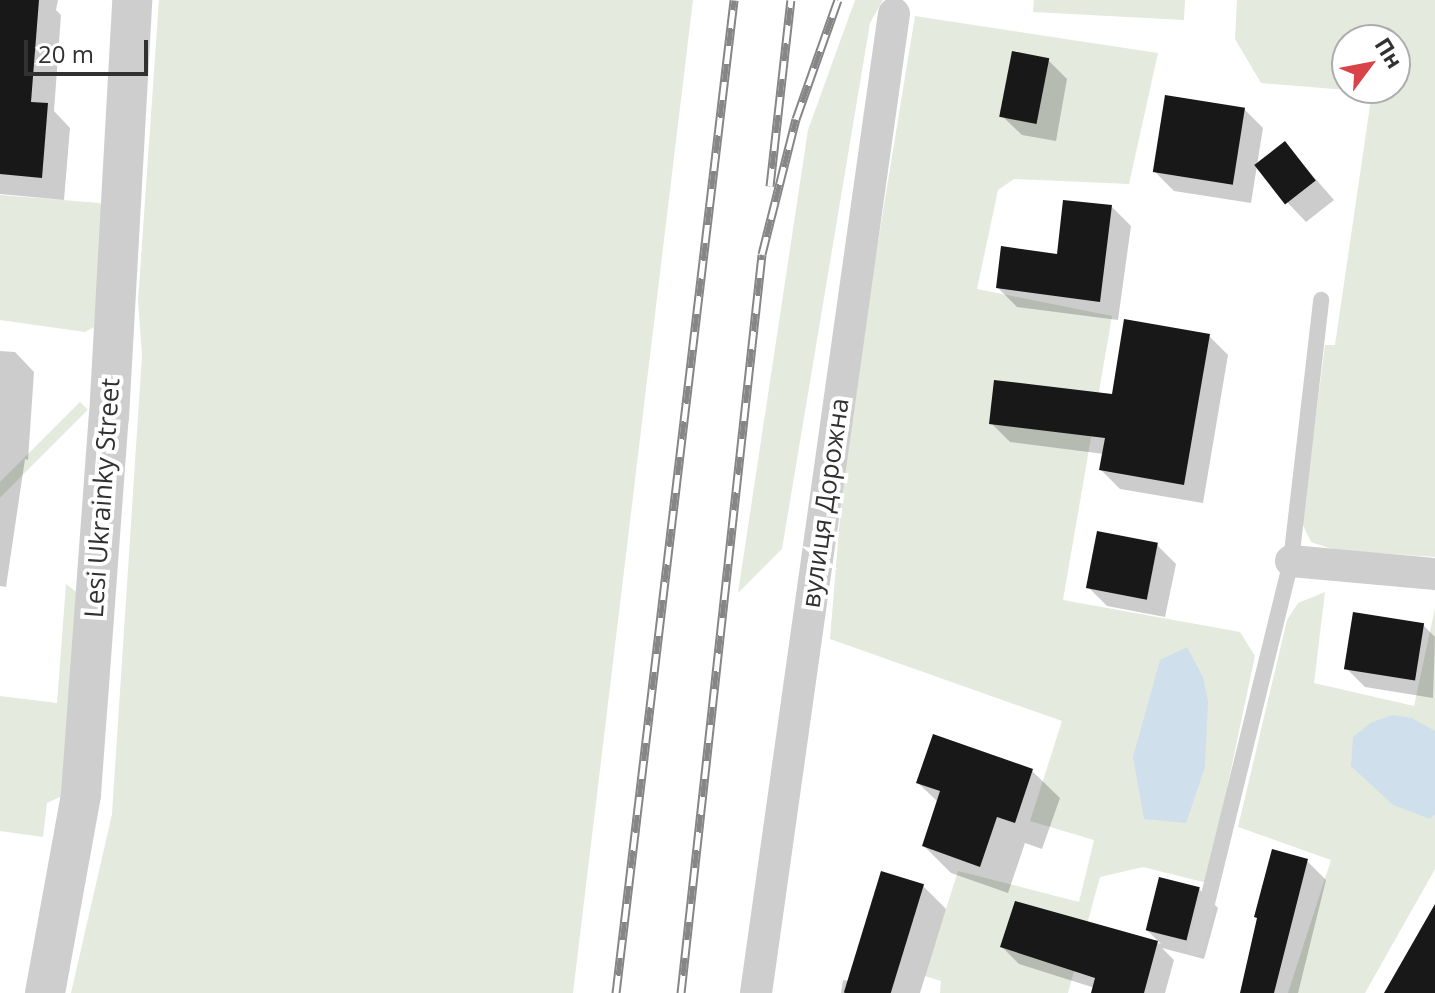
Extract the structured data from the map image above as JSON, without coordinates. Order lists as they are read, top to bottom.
{
  "streets": {
    "street": ["Lesi Ukrainky Street", "вулиця Дорожна"]
  },
  "scale_bar": "20 m",
  "north": "top right"
}
